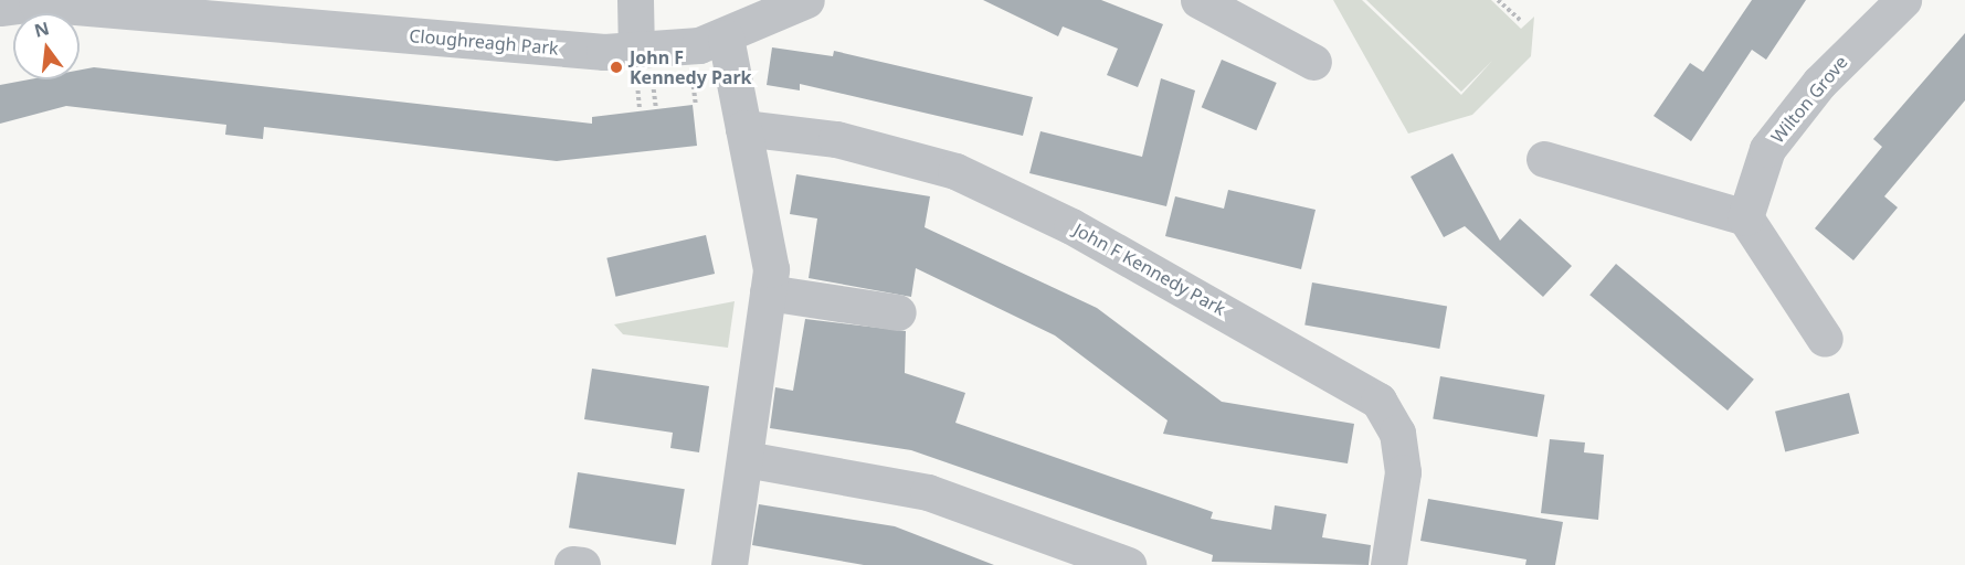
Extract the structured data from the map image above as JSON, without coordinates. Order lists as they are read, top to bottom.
{
  "streets": {
    "street": ["Cloughreagh Park", "Wilton Grove", "John F Kennedy Park"]
  },
  "places": ["John F Kennedy Park"],
  "north": "top"
}
